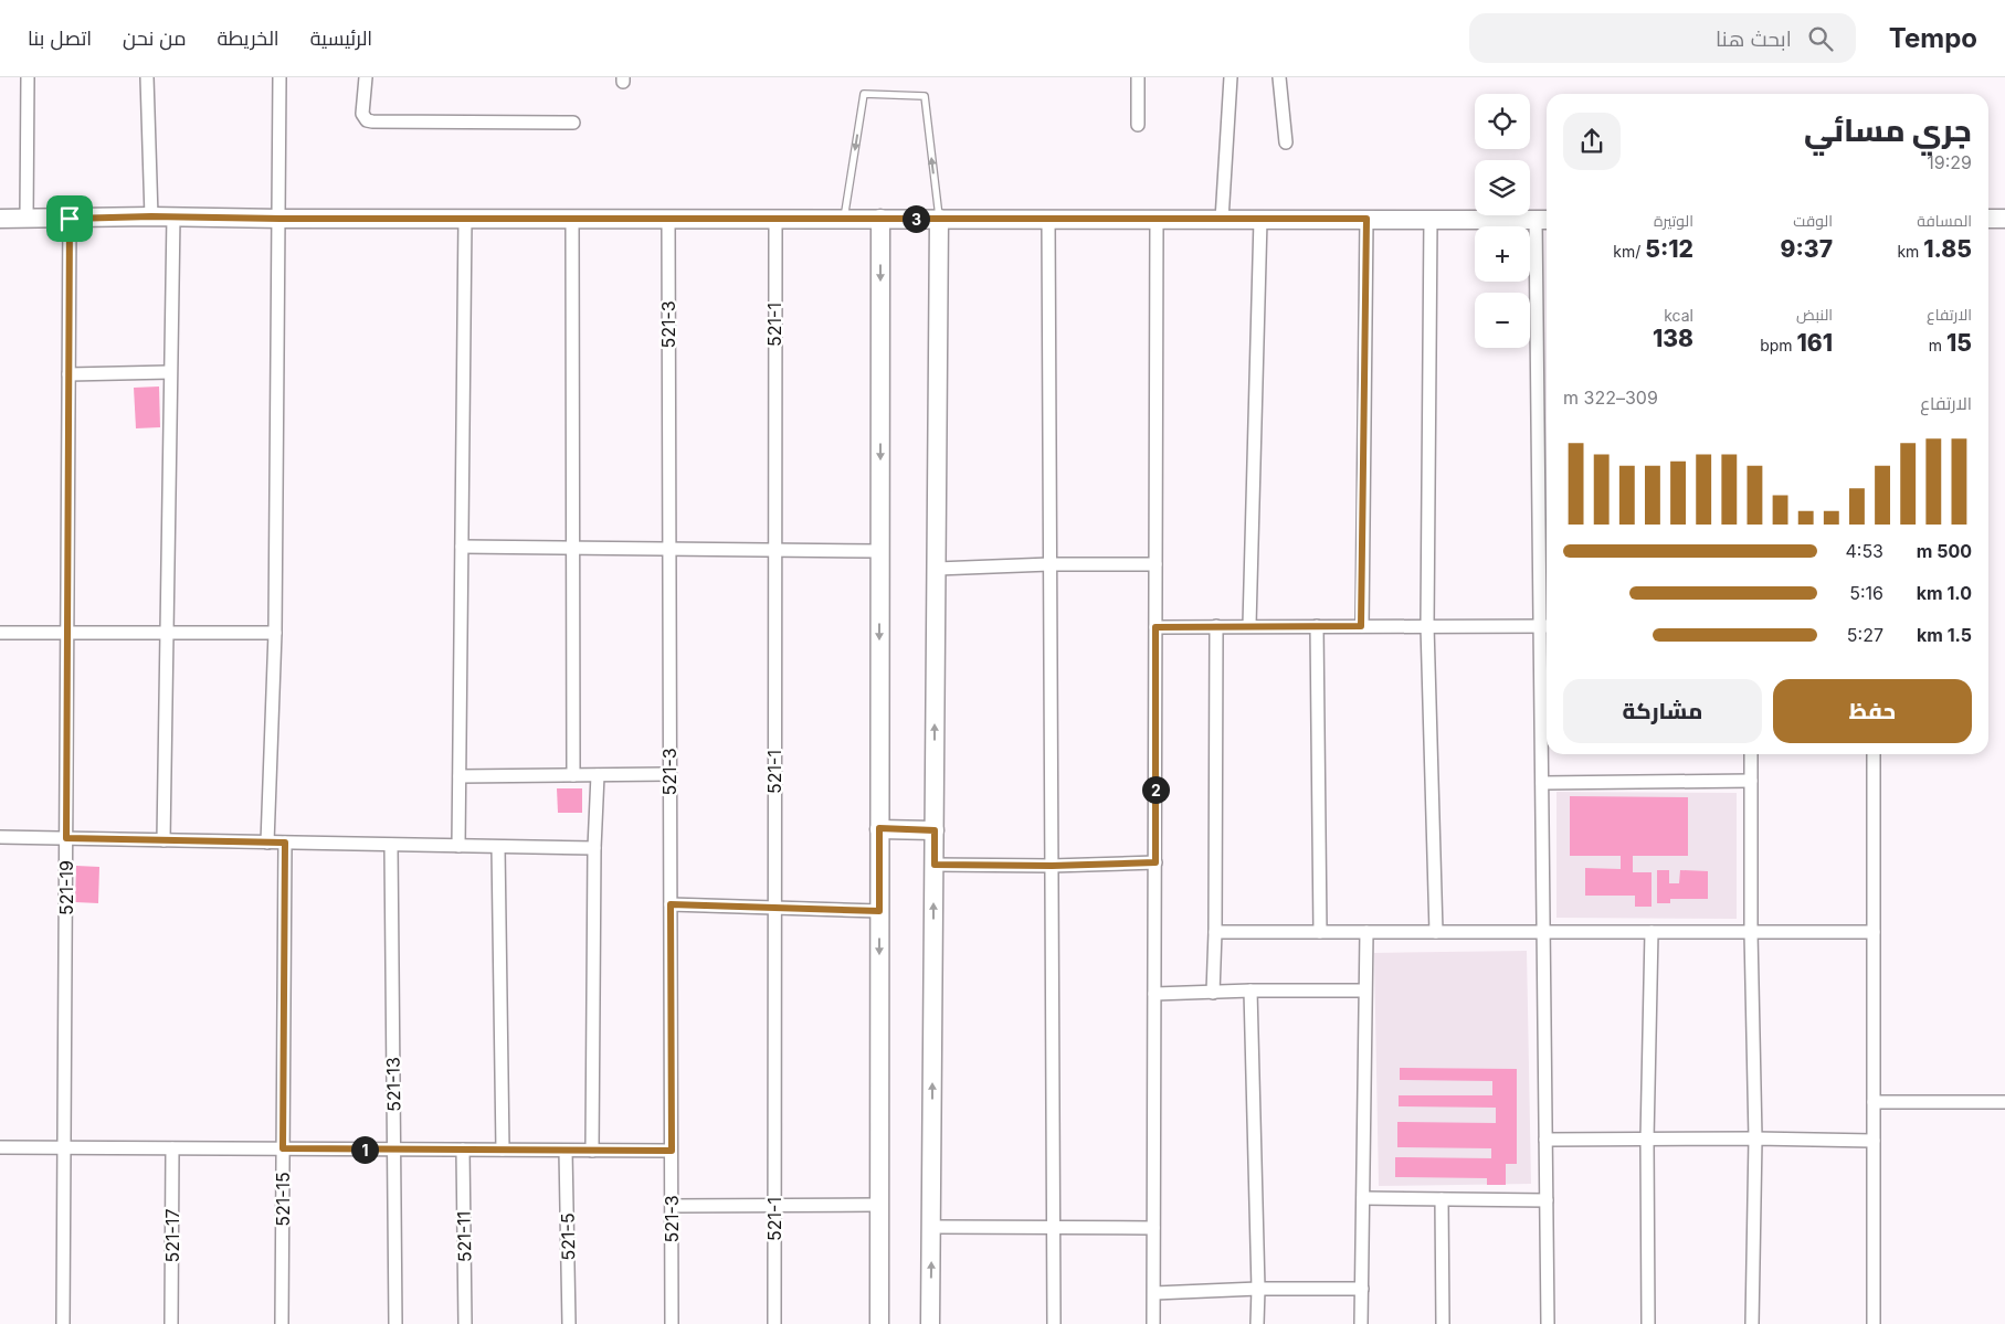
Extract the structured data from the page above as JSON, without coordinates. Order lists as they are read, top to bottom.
{
  "streets": {
    "street": [
      "521-3",
      "521-1",
      "521-19",
      "521-13",
      "521-15",
      "521-17",
      "521-11",
      "521-5"
    ]
  },
  "page": {
    "header": "Tempo",
    "search": "ابحث هنا",
    "nav": [
      "الرئيسية",
      "الخريطة",
      "من نحن",
      "اتصل بنا"
    ],
    "map_buttons": ["+", "−"],
    "heading": ["جري مسائي", "19:29"],
    "stats": [
      ["المسافة", "1.85 km"],
      ["الوقت", "9:37"],
      ["الوتيرة", "5:12 /km"],
      ["الارتفاع", "15 m"],
      ["النبض", "161 bpm"],
      ["kcal", "138"]
    ],
    "pins": ["3", "2", "1"],
    "chart": ["الارتفاع", "309–322 m"],
    "list": [
      {
        "name": "500 m",
        "note": "4:53"
      },
      {
        "name": "1.0 km",
        "note": "5:16"
      },
      {
        "name": "1.5 km",
        "note": "5:27"
      }
    ],
    "buttons": ["حفظ", "مشاركة"]
  }
}
